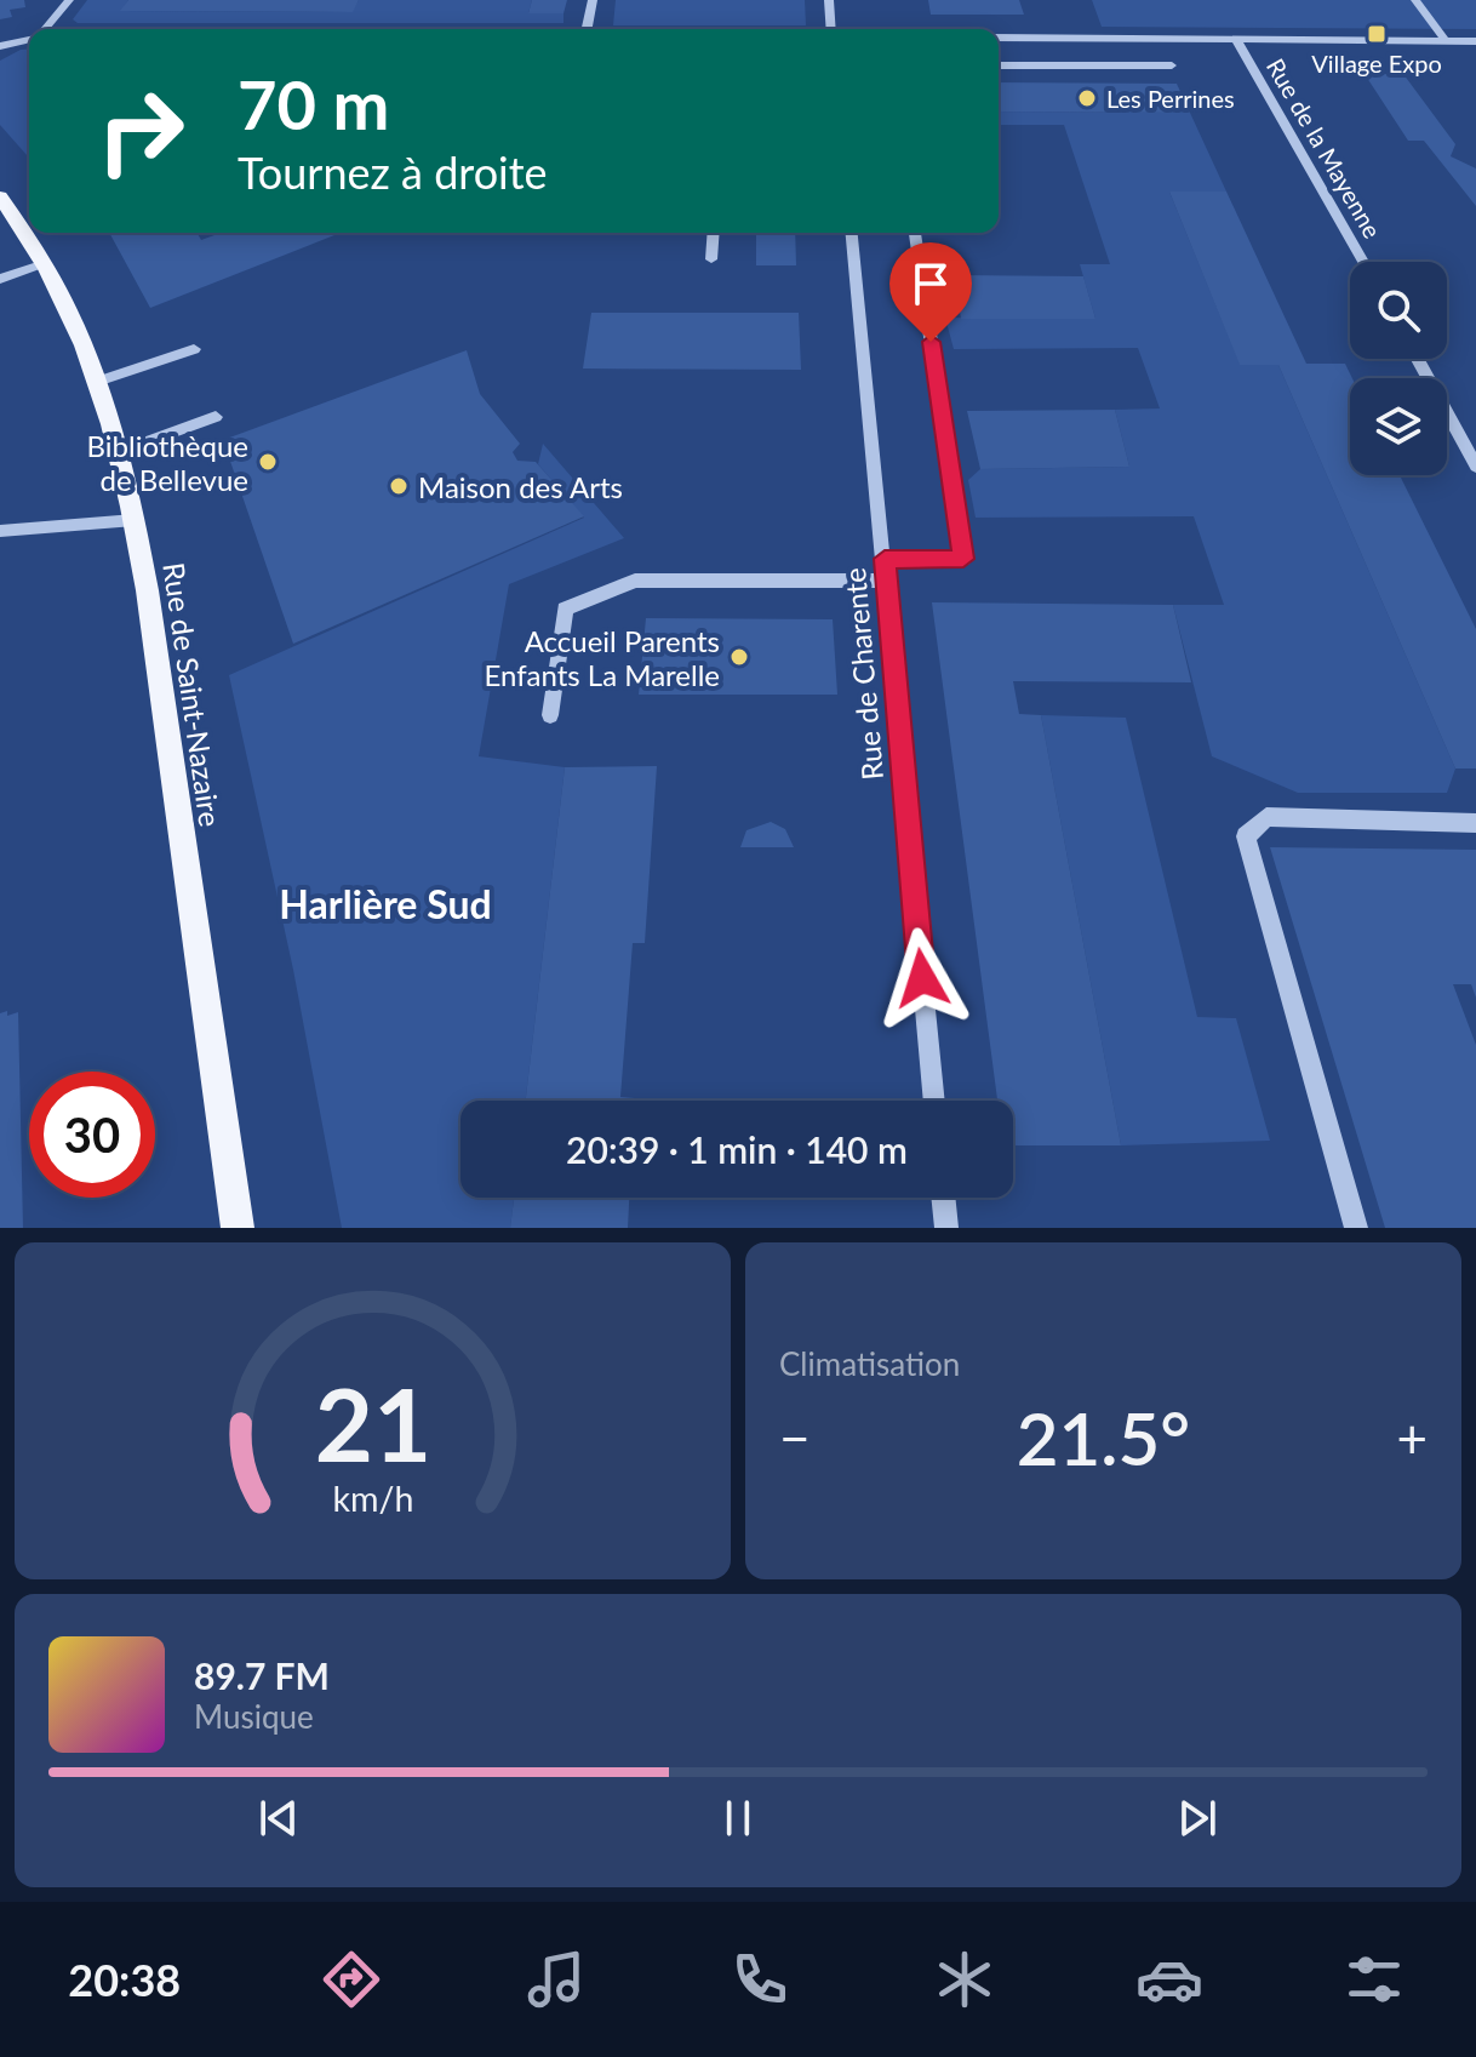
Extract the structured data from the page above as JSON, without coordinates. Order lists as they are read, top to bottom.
{
  "streets": {
    "main road": ["Rue de Saint-Nazaire"],
    "street": ["Rue de la Mayenne", "Rue de Charente"]
  },
  "districts": ["Harlière Sud"],
  "places": {
    "transit": ["Village Expo"],
    "other": [
      "Les Perrines",
      "Bibliothèque de Bellevue",
      "Maison des Arts",
      "Accueil Parents Enfants La Marelle"
    ]
  },
  "page": {
    "turn": ["70 m", "Tournez à droite"],
    "limit": "30",
    "trip": "20:39 · 1 min · 140 m",
    "tile": "Climatisation",
    "heat": ["−", "21.5°", "+"],
    "song": ["89.7 FM", "Musique"],
    "tabs": "20:38",
    "gauge": ["21", "km/h"]
  }
}
